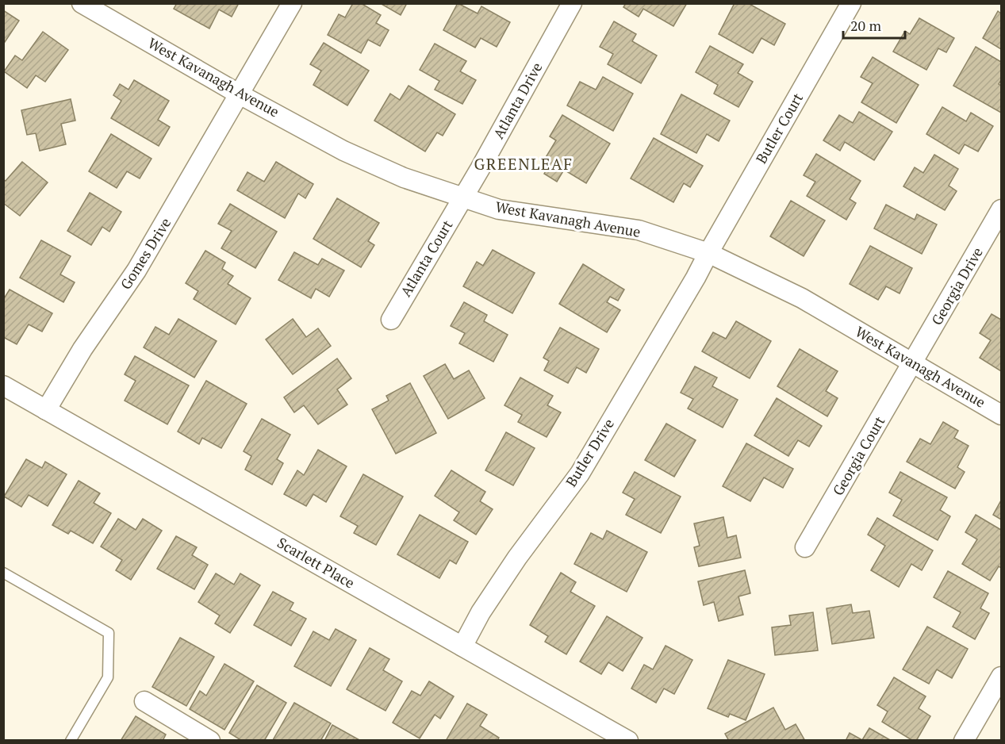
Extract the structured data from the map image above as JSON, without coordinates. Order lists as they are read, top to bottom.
{
  "streets": {
    "street": [
      "West Kavanagh Avenue",
      "Atlanta Drive",
      "Butler Court",
      "Gomes Drive",
      "Atlanta Court",
      "Georgia Drive",
      "Butler Drive",
      "Georgia Court",
      "Scarlett Place"
    ]
  },
  "crossings": [
    ["West Kavanagh Avenue", "Atlanta Drive"],
    ["West Kavanagh Avenue", "Butler Court"],
    ["West Kavanagh Avenue", "Gomes Drive"],
    ["West Kavanagh Avenue", "Atlanta Court"],
    ["West Kavanagh Avenue", "Georgia Drive"],
    ["West Kavanagh Avenue", "Butler Drive"],
    ["West Kavanagh Avenue", "Georgia Court"],
    ["Atlanta Drive", "Atlanta Court"],
    ["Butler Court", "Butler Drive"],
    ["Gomes Drive", "Scarlett Place"],
    ["Georgia Drive", "Georgia Court"],
    ["Butler Drive", "Scarlett Place"]
  ],
  "districts": ["GREENLEAF"],
  "scale_bar": "20 m"
}
